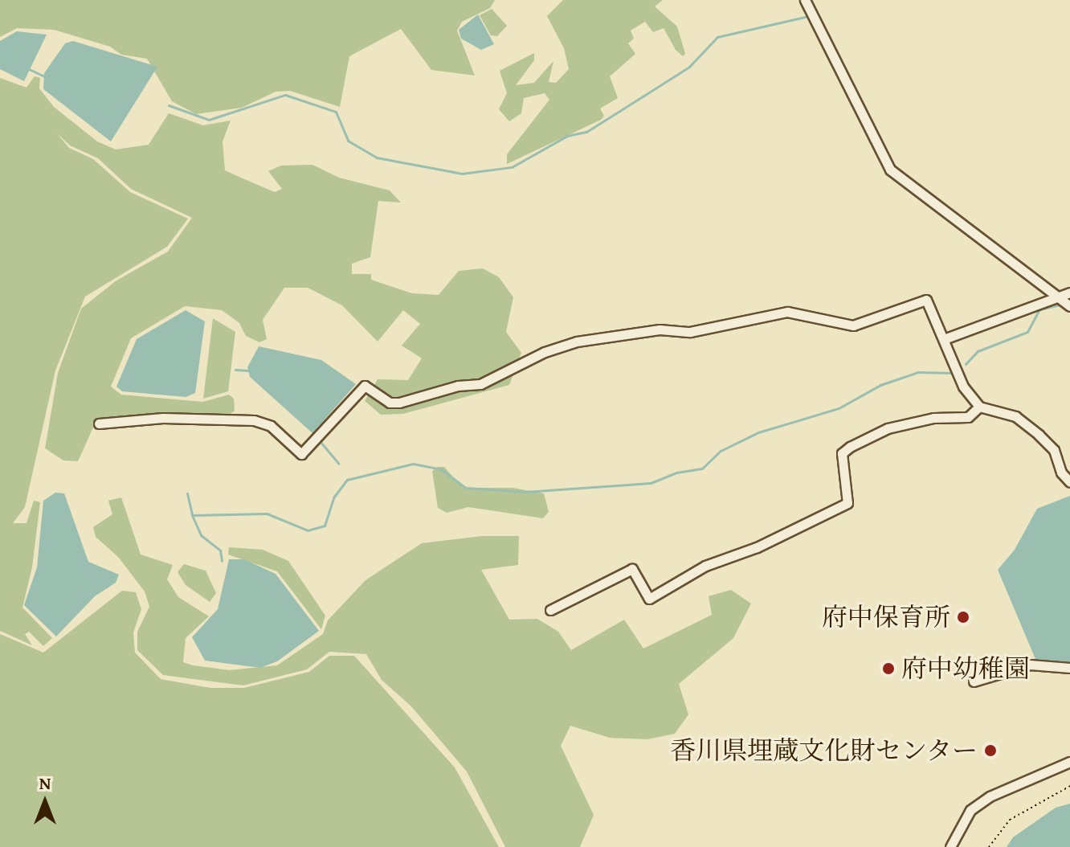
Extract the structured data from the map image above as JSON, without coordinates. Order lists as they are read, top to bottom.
{
  "places": ["府中保育所", "府中幼稚園", "香川県埋蔵文化財センター"],
  "north": "top"
}
